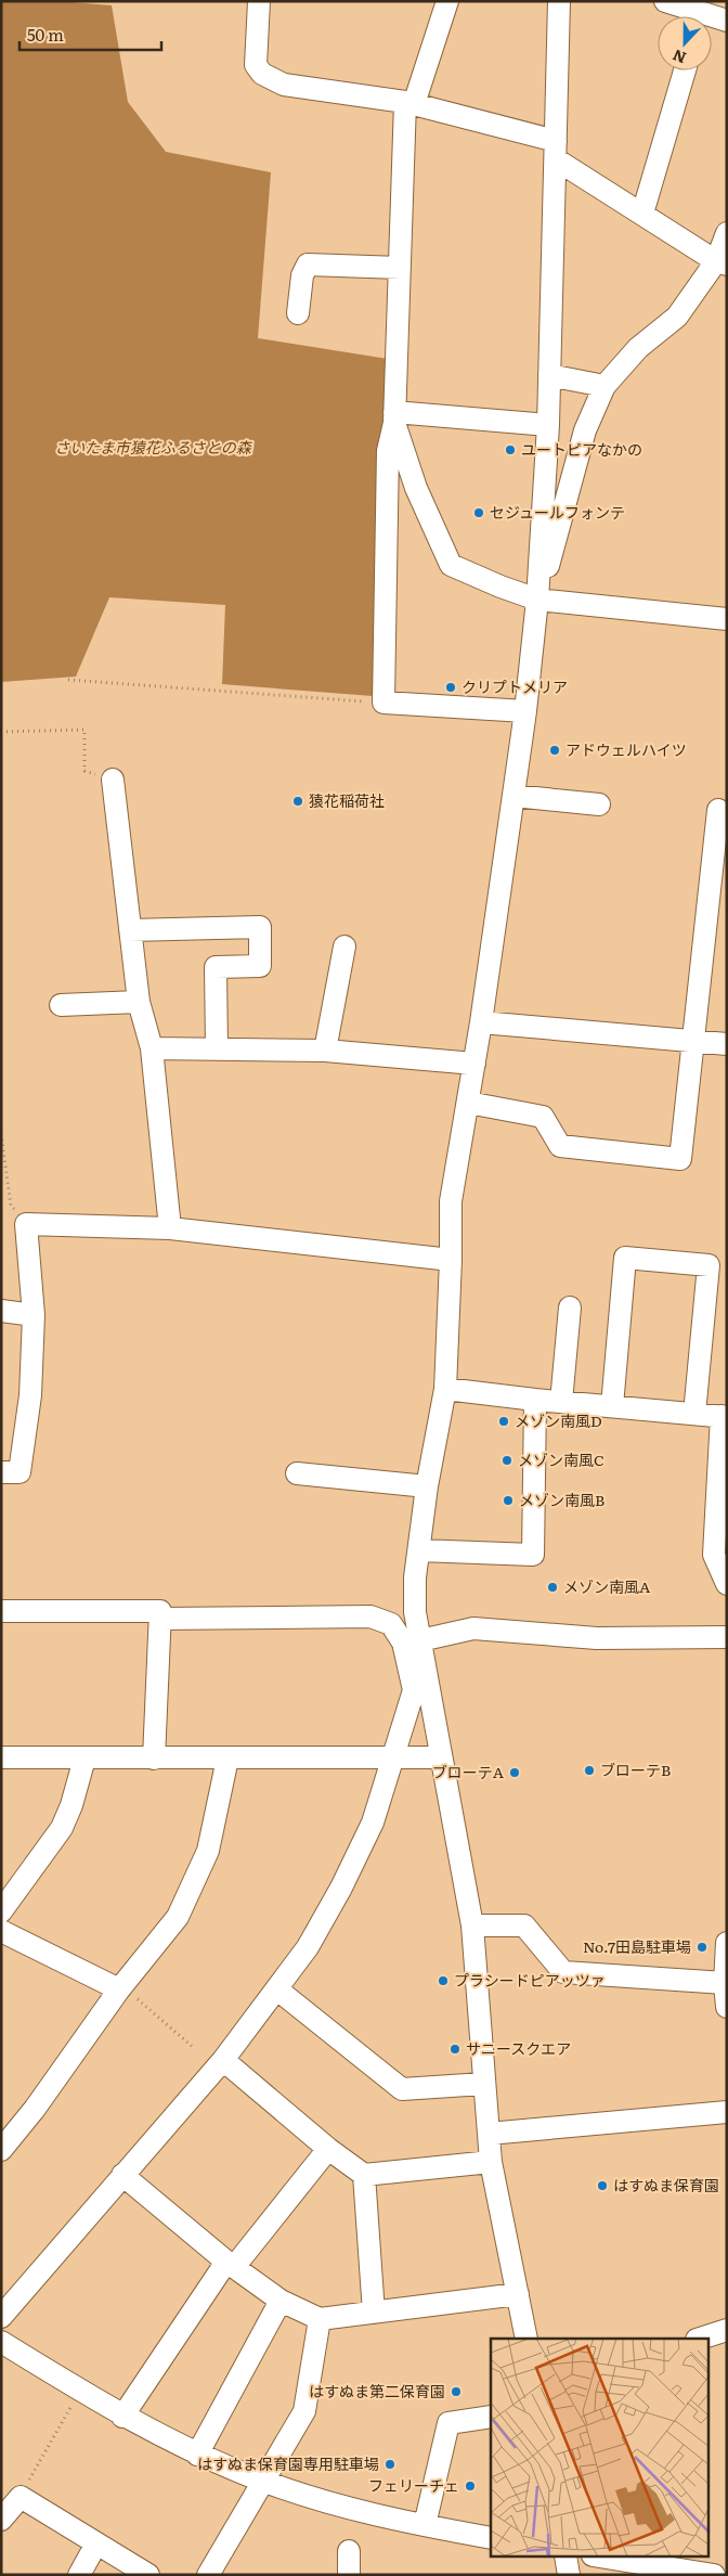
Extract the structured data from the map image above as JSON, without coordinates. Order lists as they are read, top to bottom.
{
  "parks": ["さいたま市猿花ふるさとの森"],
  "places": [
    "ユートピアなかの",
    "セジュールフォンテ",
    "クリプトメリア",
    "アドウェルハイツ",
    "猿花稲荷社",
    "メゾン南風D",
    "メゾン南風C",
    "メゾン南風B",
    "メゾン南風A",
    "ブローテB",
    "ブローテA",
    "No.7田島駐車場",
    "プラシードピアッツァ",
    "サニースクエア",
    "はすぬま保育園",
    "はすぬま第二保育園",
    "はすぬま保育園専用駐車場",
    "フェリーチェ"
  ],
  "scale_bar": "50 m",
  "north": "bottom"
}
